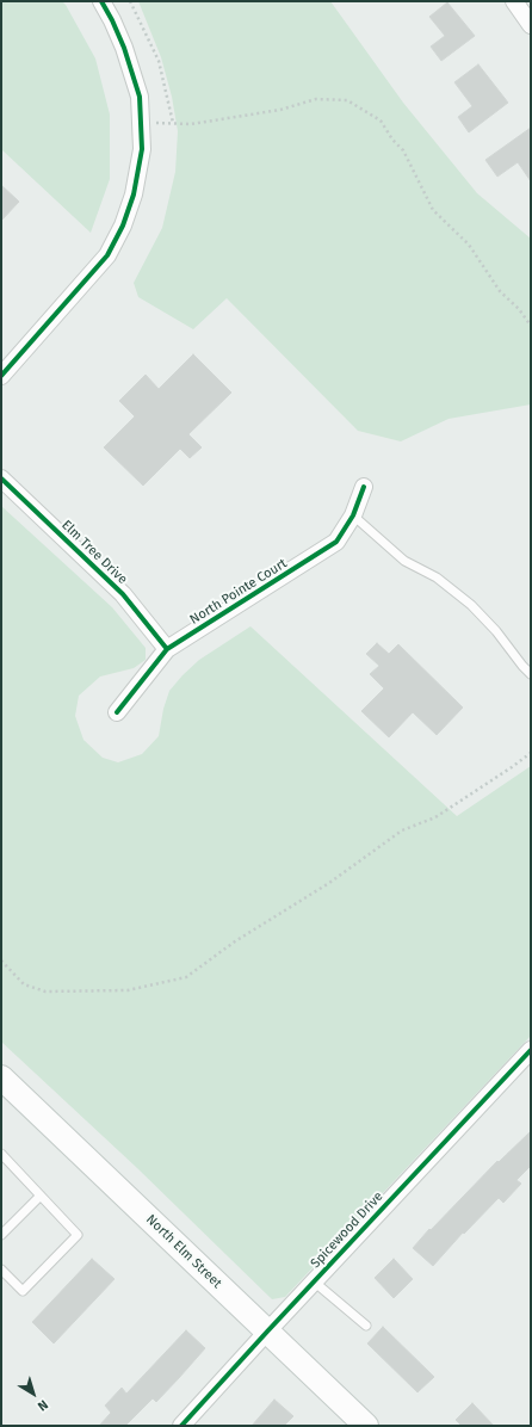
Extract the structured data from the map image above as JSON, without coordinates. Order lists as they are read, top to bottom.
{
  "streets": {
    "main road": ["North Elm Street"],
    "street": ["Elm Tree Drive", "North Pointe Court", "Spicewood Drive"]
  },
  "crossings": [
    ["Elm Tree Drive", "North Pointe Court"],
    ["Spicewood Drive", "North Elm Street"]
  ],
  "north": "bottom right"
}
